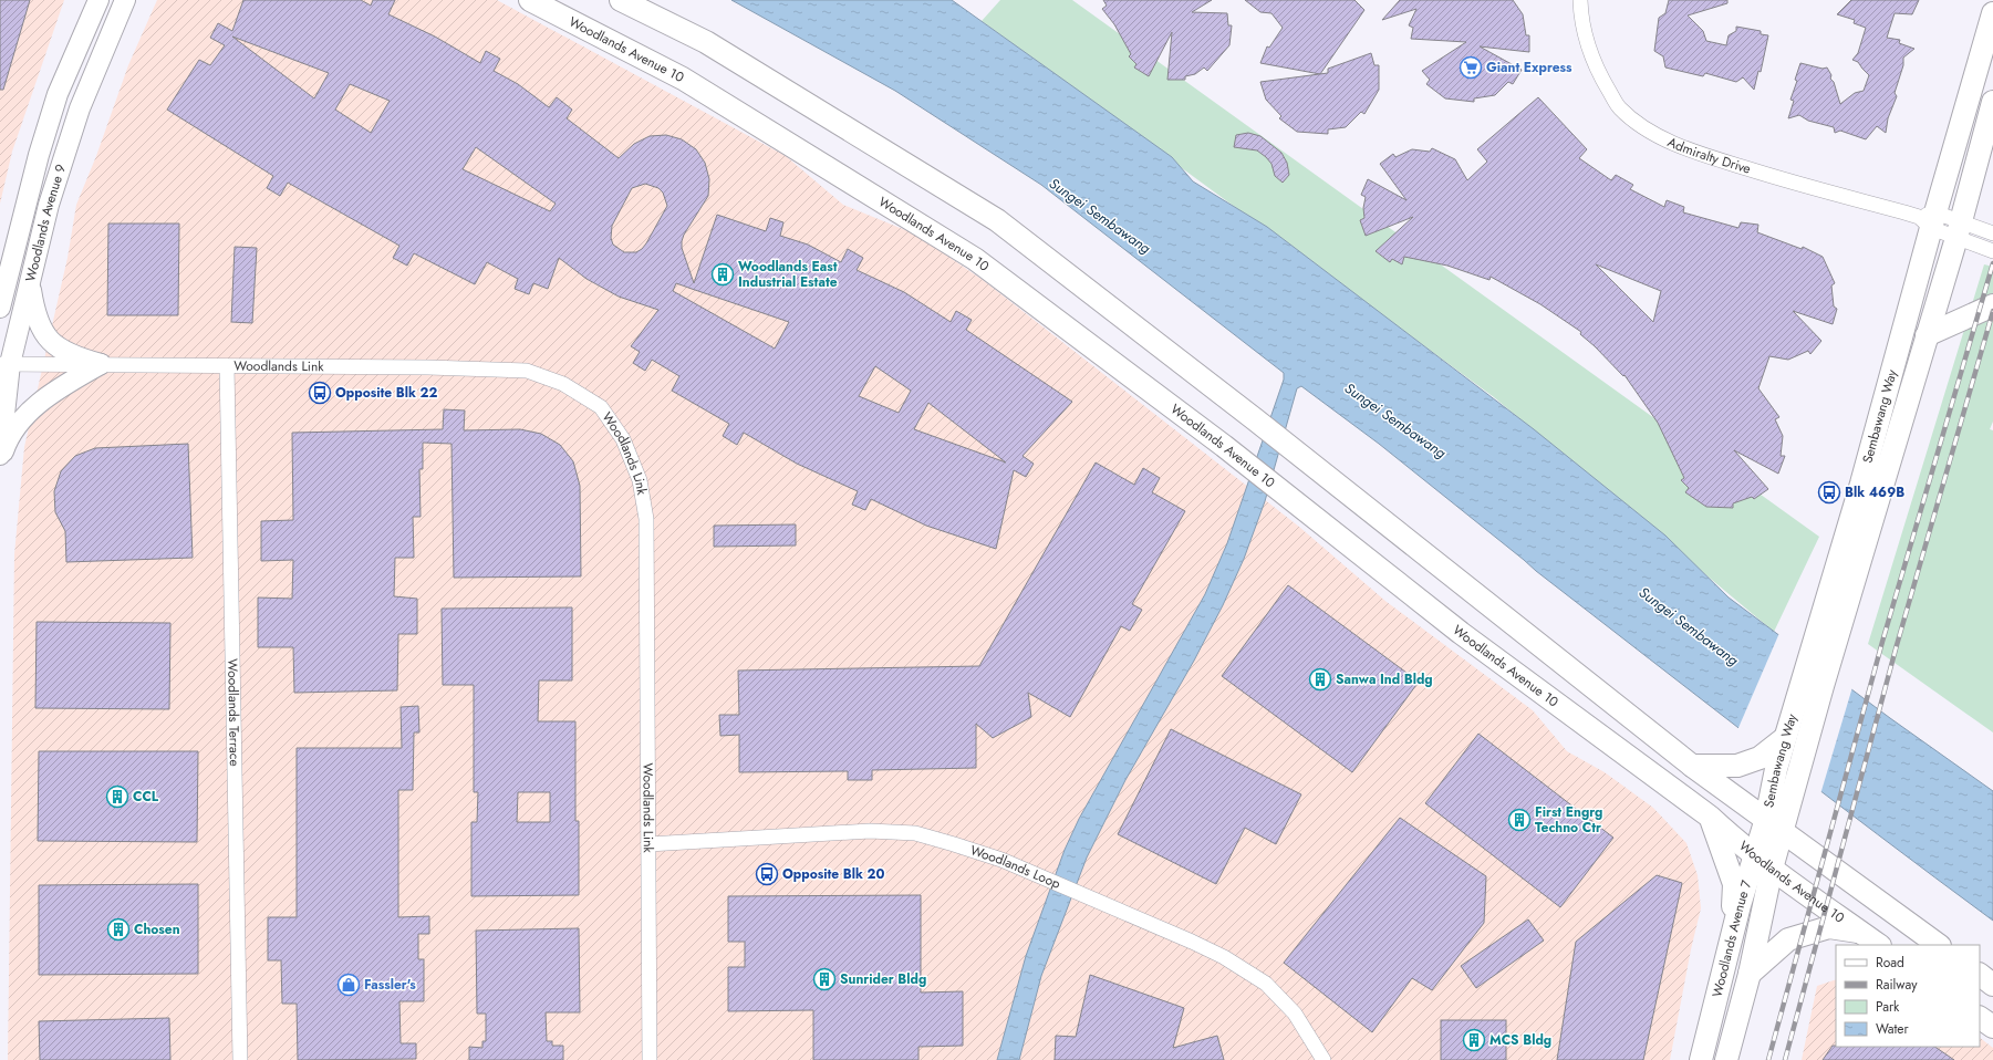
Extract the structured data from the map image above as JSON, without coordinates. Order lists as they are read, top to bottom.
{
  "streets": {
    "main road": [
      "Woodlands Avenue 10",
      "Woodlands Avenue 9",
      "Sembawang Way",
      "Woodlands Avenue 7"
    ],
    "street": [
      "Admiralty Drive",
      "Woodlands Link",
      "Woodlands Terrace",
      "Woodlands Loop"
    ]
  },
  "crossings": [
    ["Woodlands Avenue 10", "Woodlands Avenue 7"],
    ["Admiralty Drive", "Sembawang Way"],
    ["Woodlands Avenue 9", "Woodlands Link"],
    ["Woodlands Link", "Woodlands Terrace"],
    ["Woodlands Link", "Woodlands Loop"],
    ["Sembawang Way", "Woodlands Avenue 7"]
  ],
  "water": ["Sungei Sembawang"],
  "places": {
    "supermarket": ["Giant Express"],
    "building": [
      "Woodlands East Industrial Estate",
      "Sanwa Ind Bldg",
      "CCL",
      "First Engrg Techno Ctr",
      "Chosen",
      "Sunrider Bldg",
      "MCS Bldg"
    ],
    "bus stop": ["Opposite Blk 22", "Blk 469B", "Opposite Blk 20"],
    "shop": ["Fassler's"]
  },
  "legend": [
    "Road",
    "Railway",
    "Park",
    "Water"
  ]
}
